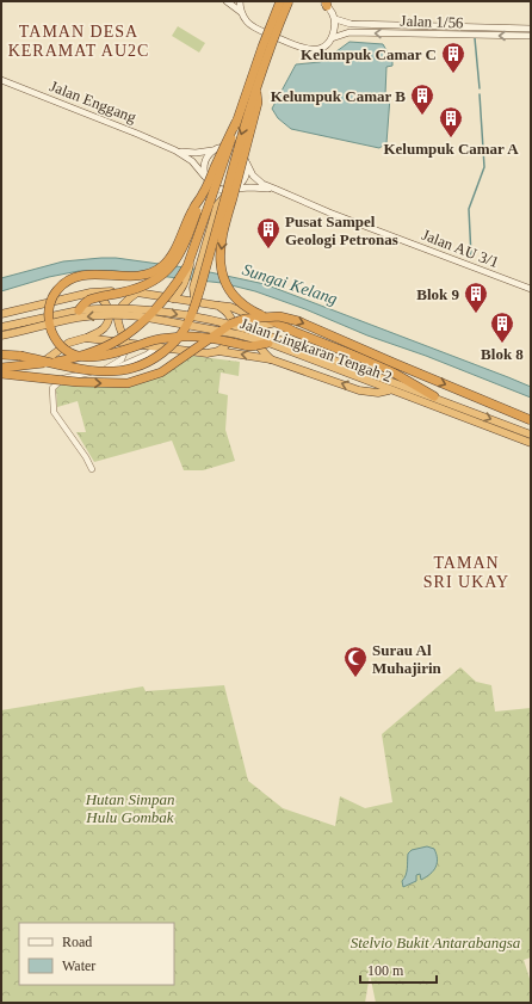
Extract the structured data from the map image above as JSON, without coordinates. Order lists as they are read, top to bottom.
{
  "streets": {
    "highway": ["Jalan Lingkaran Tengah 2"],
    "main road": ["Jalan 1/56", "Jalan Enggang", "Jalan AU 3/1"]
  },
  "crossings": [
    ["Jalan Enggang", "Jalan AU 3/1"]
  ],
  "districts": ["TAMAN DESA KERAMAT AU2C", "TAMAN SRI UKAY"],
  "water": ["Sungai Kelang"],
  "parks": ["Hutan Simpan Hulu Gombak", "Stelvio Bukit Antarabangsa"],
  "places": {
    "building": [
      "Kelumpuk Camar C",
      "Kelumpuk Camar B",
      "Kelumpuk Camar A",
      "Pusat Sampel Geologi Petronas",
      "Blok 9",
      "Blok 8"
    ],
    "mosque": ["Surau Al Muhajirin"]
  },
  "legend": ["Road", "Water"],
  "scale_bar": "100 m"
}
